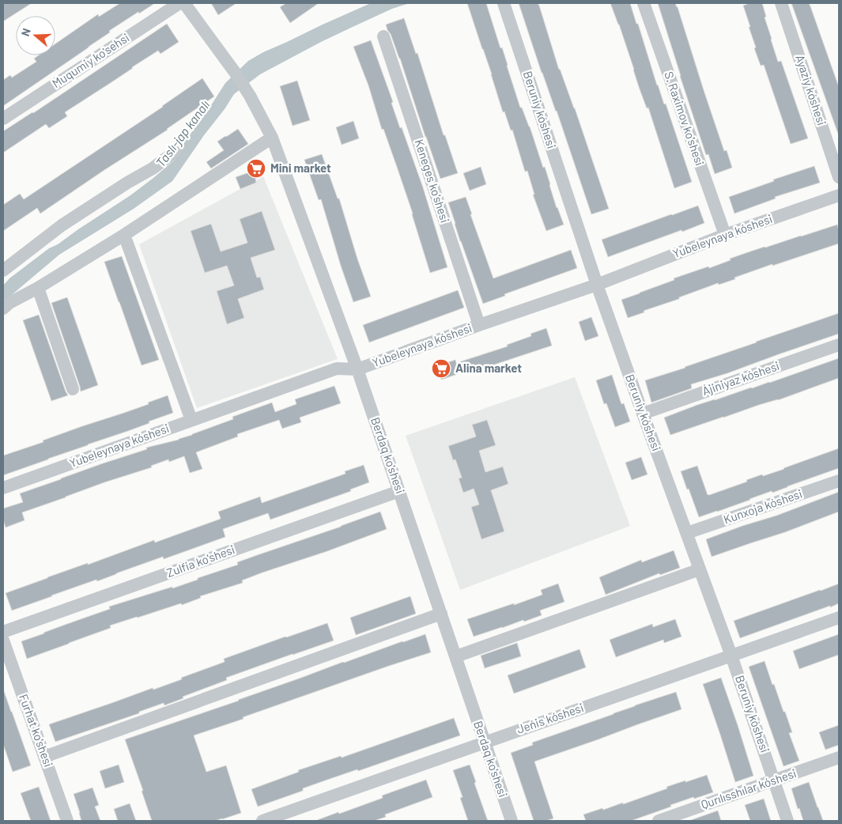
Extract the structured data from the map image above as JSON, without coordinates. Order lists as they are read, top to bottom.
{
  "streets": {
    "street": [
      "Muqumiy ko'sehsi",
      "Ayaziy kóshesi",
      "Beruniy kóshesi",
      "S. Raximov ko'shesi",
      "Keneges ko'shesi",
      "Yubeleynaya kóshesi",
      "Ájiniyaz kóshesi",
      "Berdaq ko'shesi",
      "Kunxoja kóshesi",
      "Zulfia ko'shesi",
      "Jeńis kóshesi",
      "Furhat ko'shesi",
      "Qurılısshılar kóshesi"
    ]
  },
  "crossings": [
    ["Beruniy kóshesi", "Yubeleynaya kóshesi"],
    ["Beruniy kóshesi", "Ájiniyaz kóshesi"],
    ["Beruniy kóshesi", "Kunxoja kóshesi"],
    ["Beruniy kóshesi", "Jeńis kóshesi"],
    ["Beruniy kóshesi", "Qurılısshılar kóshesi"],
    ["S. Raximov ko'shesi", "Yubeleynaya kóshesi"],
    ["Keneges ko'shesi", "Yubeleynaya kóshesi"],
    ["Yubeleynaya kóshesi", "Berdaq ko'shesi"],
    ["Berdaq ko'shesi", "Zulfia ko'shesi"],
    ["Berdaq ko'shesi", "Jeńis kóshesi"]
  ],
  "water": ["Taslı-jap kanalı"],
  "places": {
    "supermarket": ["Mini market", "Alina market"]
  },
  "north": "left"
}
